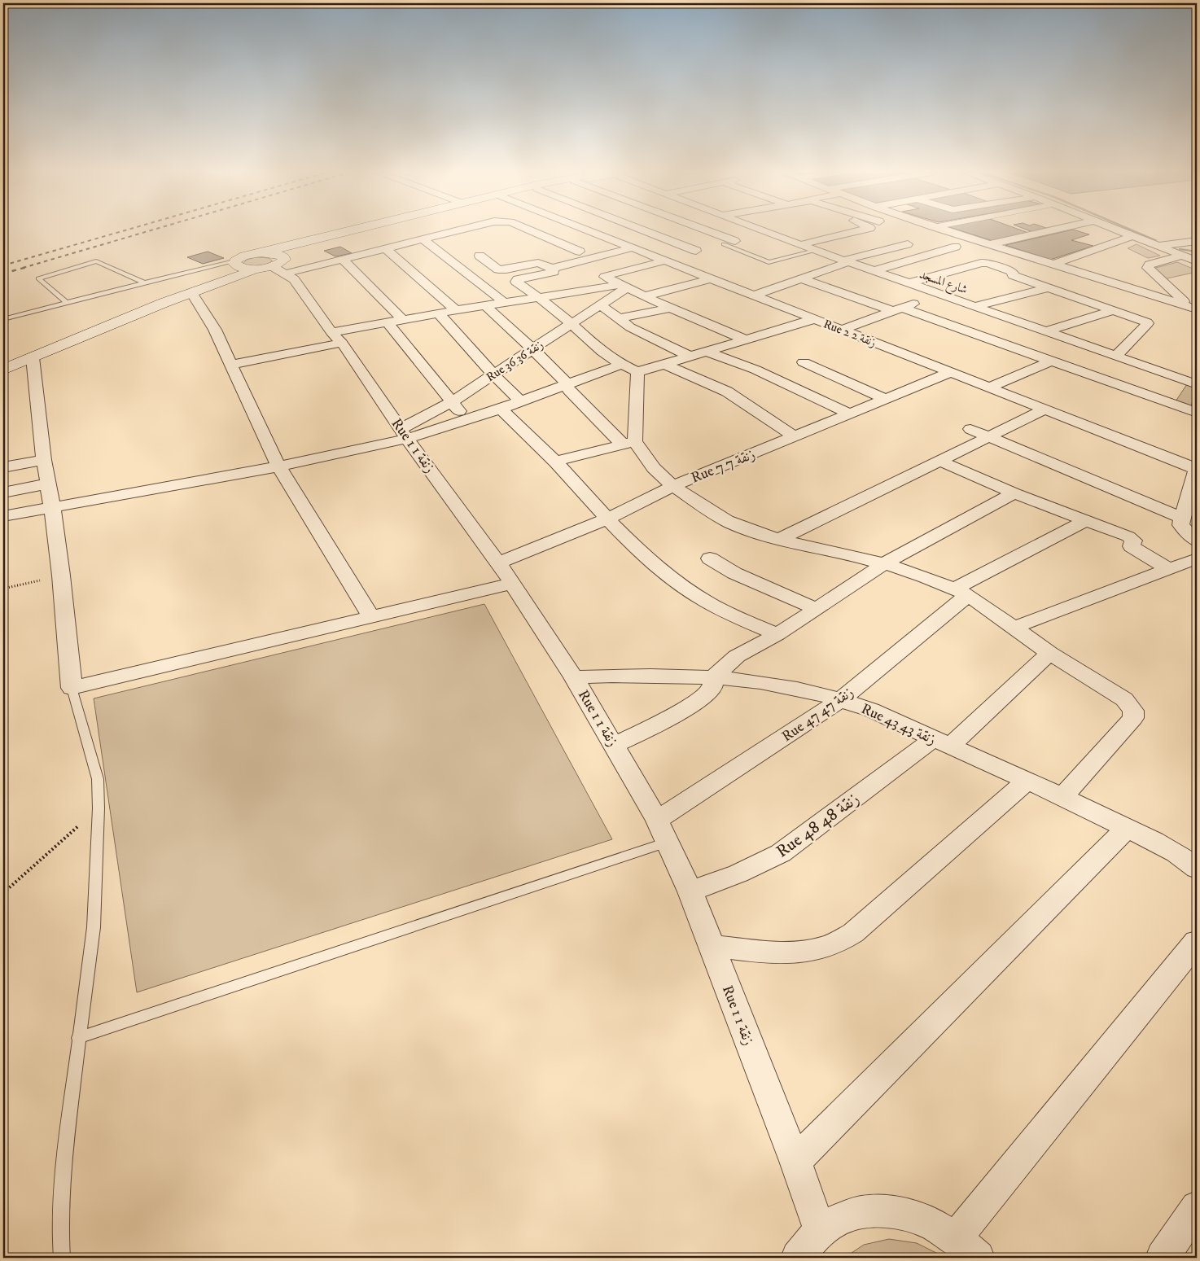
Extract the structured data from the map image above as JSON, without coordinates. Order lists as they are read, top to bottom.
{
  "streets": {
    "street": [
      "شارع المسجد",
      "Rue 2 زنقة 2",
      "Rue 36 زنقة 36",
      "Rue 1 زنقة 1",
      "Rue 7 زنقة 7",
      "Rue 47 زنقة 47",
      "Rue 43 زنقة 43",
      "Rue 48 زنقة 48"
    ]
  },
  "crossings": [
    ["Rue 2 زنقة 2", "Rue 7 زنقة 7"],
    ["Rue 36 زنقة 36", "Rue 1 زنقة 1"],
    ["Rue 1 زنقة 1", "Rue 7 زنقة 7"],
    ["Rue 1 زنقة 1", "Rue 47 زنقة 47"],
    ["Rue 1 زنقة 1", "Rue 43 زنقة 43"],
    ["Rue 1 زنقة 1", "Rue 48 زنقة 48"],
    ["Rue 47 زنقة 47", "Rue 43 زنقة 43"],
    ["Rue 43 زنقة 43", "Rue 48 زنقة 48"]
  ]
}
